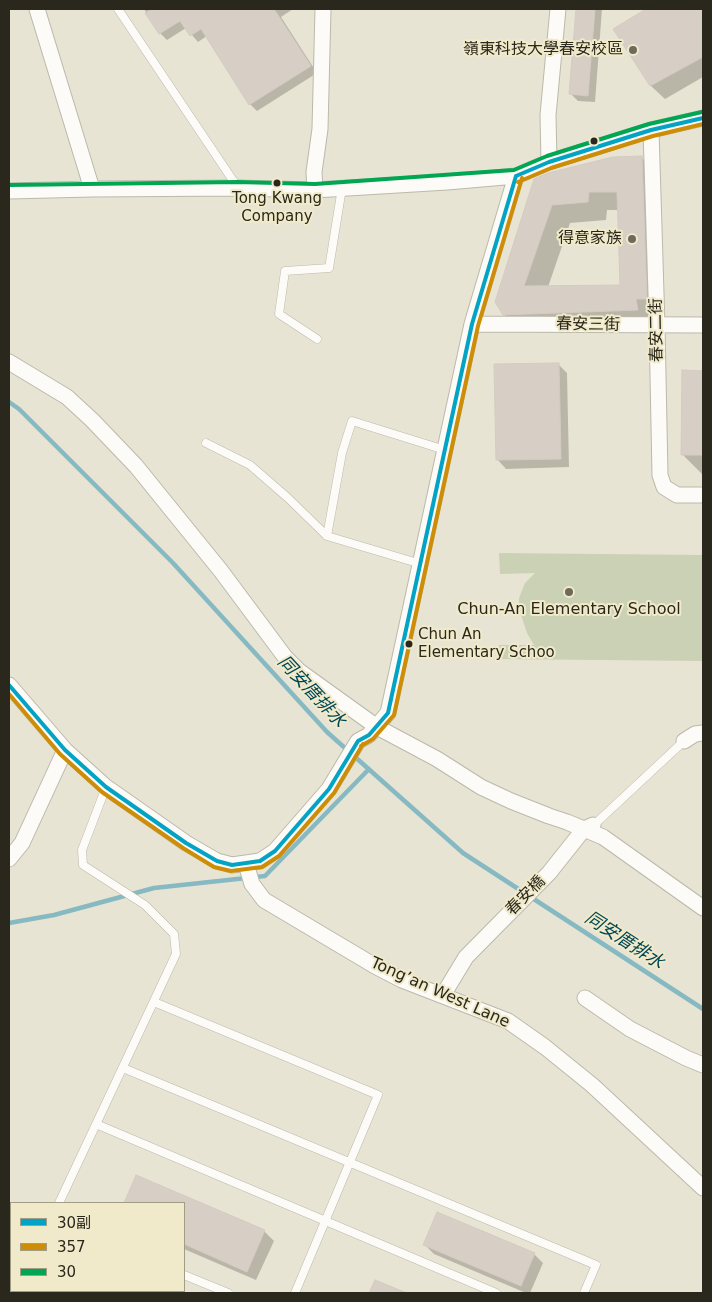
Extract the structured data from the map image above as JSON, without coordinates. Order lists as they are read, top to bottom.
{
  "streets": {
    "street": [
      "春安三街",
      "春安二街",
      "春安橋",
      "Tong’an West Lane"
    ]
  },
  "crossings": [
    ["春安三街", "春安二街"],
    ["春安橋", "Tong’an West Lane"]
  ],
  "water": ["同安厝排水"],
  "places": [
    "嶺東科技大學春安校區",
    "Tong Kwang Company",
    "得意家族",
    "Chun-An Elementary School",
    "Chun An Elementary Schoo"
  ],
  "lines": ["transit line 30", "transit line 30副", "transit line 357"],
  "legend": ["30副", "357", "30"]
}
